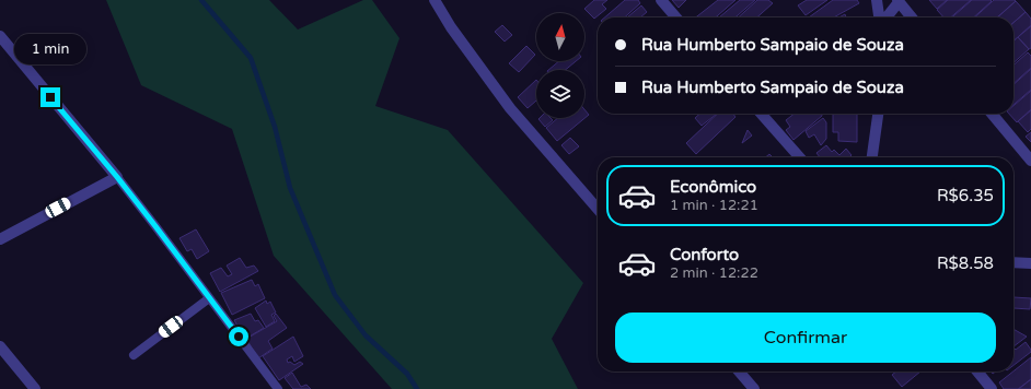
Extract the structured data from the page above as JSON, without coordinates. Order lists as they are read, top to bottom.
{
  "north": "top",
  "page": {
    "banner": ["Rua Humberto Sampaio de Souza", "Rua Humberto Sampaio de Souza"],
    "bubble": "1 min",
    "list": [
      {
        "name": "Econômico",
        "note": "1 min · 12:21",
        "value": "R$6.35"
      },
      {
        "name": "Conforto",
        "note": "2 min · 12:22",
        "value": "R$8.58"
      }
    ],
    "buttons": "Confirmar"
  }
}
